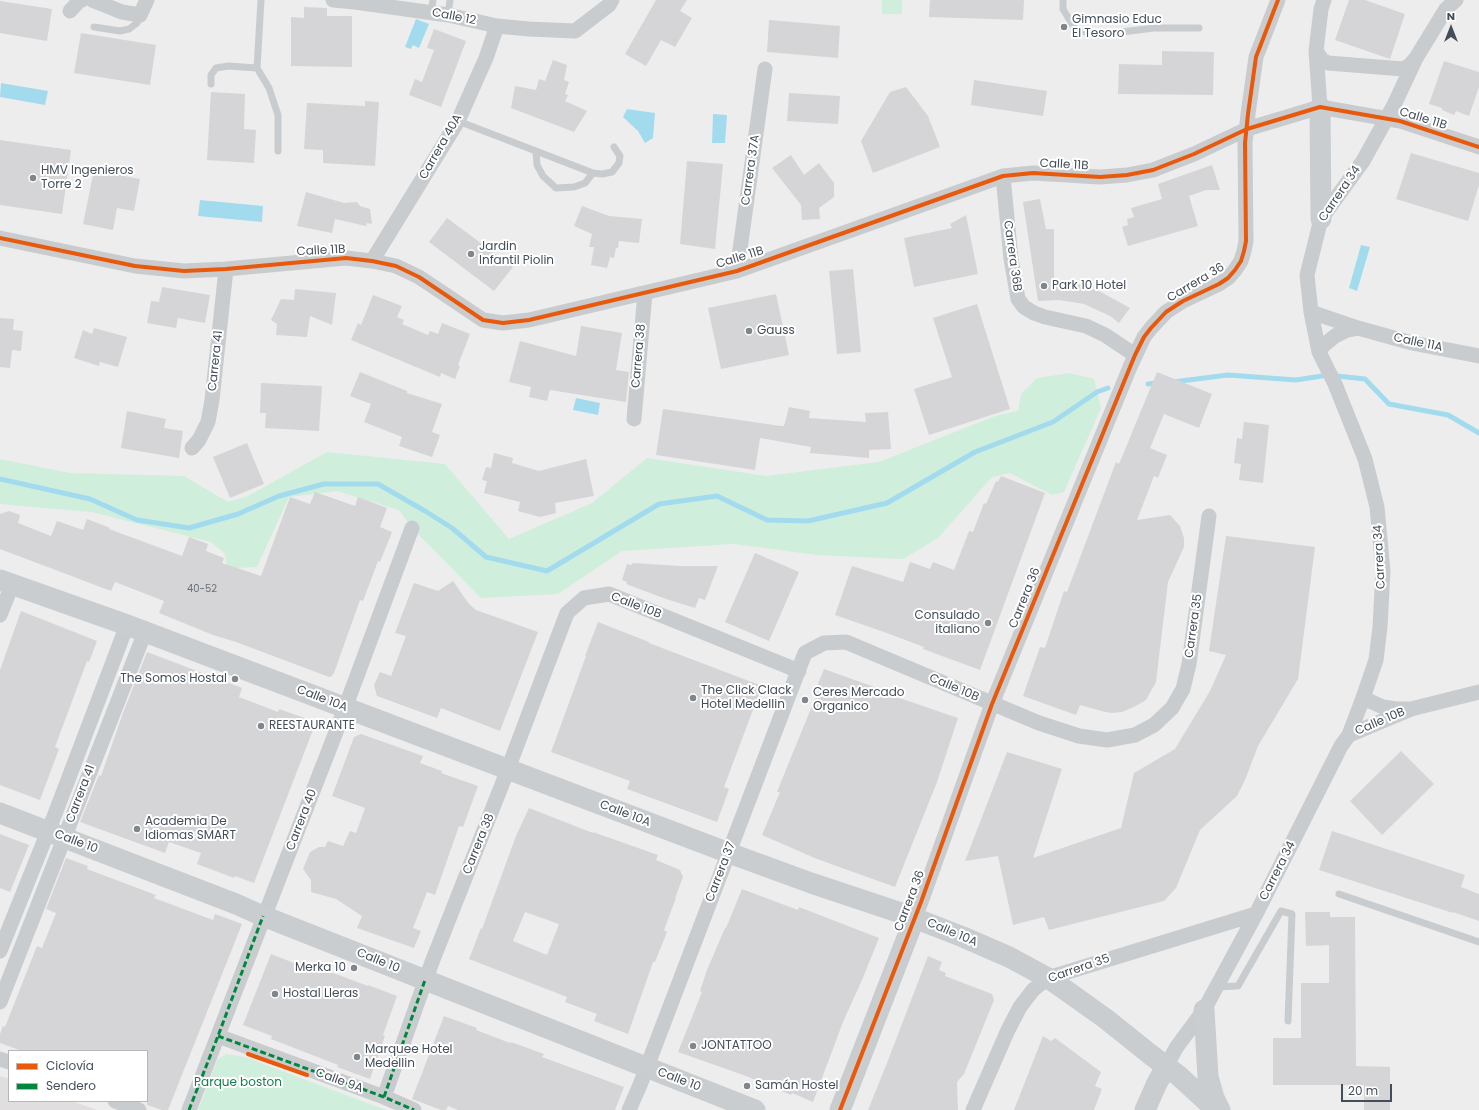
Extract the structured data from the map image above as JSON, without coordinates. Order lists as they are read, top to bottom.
{
  "streets": {
    "main road": [
      "Carrera 34",
      "Carrera 36",
      "Calle 10A",
      "Calle 10"
    ],
    "street": [
      "Calle 12",
      "Calle 11B",
      "Carrera 40A",
      "Carrera 37A",
      "Carrera 36B",
      "Calle 11A",
      "Carrera 38",
      "Carrera 41",
      "Calle 10B",
      "Carrera 35",
      "Carrera 40",
      "Carrera 37",
      "Calle 9A"
    ]
  },
  "crossings": [
    ["Calle 12", "Carrera 40A"],
    ["Calle 11B", "Carrera 40A"],
    ["Calle 11B", "Carrera 37A"],
    ["Calle 11B", "Carrera 34"],
    ["Calle 11B", "Carrera 36B"],
    ["Calle 11B", "Carrera 36"],
    ["Calle 11B", "Carrera 38"],
    ["Calle 11B", "Carrera 41"],
    ["Carrera 34", "Calle 11A"],
    ["Carrera 34", "Calle 10B"],
    ["Carrera 34", "Carrera 35"],
    ["Carrera 34", "Calle 10A"],
    ["Carrera 36B", "Carrera 36"],
    ["Carrera 36", "Calle 10B"],
    ["Carrera 36", "Calle 10A"],
    ["Carrera 38", "Calle 10B"],
    ["Carrera 38", "Calle 10A"],
    ["Carrera 38", "Calle 10"],
    ["Carrera 38", "Calle 9A"],
    ["Carrera 41", "Calle 10A"],
    ["Carrera 41", "Calle 10"],
    ["Calle 10B", "Carrera 35"],
    ["Calle 10B", "Carrera 37"],
    ["Carrera 35", "Calle 10A"],
    ["Calle 10A", "Carrera 40"],
    ["Calle 10A", "Carrera 37"],
    ["Carrera 40", "Calle 10"],
    ["Carrera 40", "Calle 9A"],
    ["Calle 10", "Carrera 37"]
  ],
  "parks": ["Parque boston"],
  "places": [
    "Gimnasio Educ El Tesoro",
    "HMV Ingenieros Torre 2",
    "Jardin Infantil Piolin",
    "Park 10 Hotel",
    "Gauss",
    "Consulado italiano",
    "The Somos Hostal",
    "The Click Clack Hotel Medellin",
    "Ceres Mercado Organico",
    "REESTAURANTE",
    "Academia De Idiomas SMART",
    "Merka 10",
    "Hostal Lleras",
    "JONTATTOO",
    "Marquee Hotel Medellin",
    "Samán Hostel"
  ],
  "house_numbers": ["40-52"],
  "legend": ["Ciclovía", "Sendero"],
  "scale_bar": "20 m",
  "north": "top"
}
